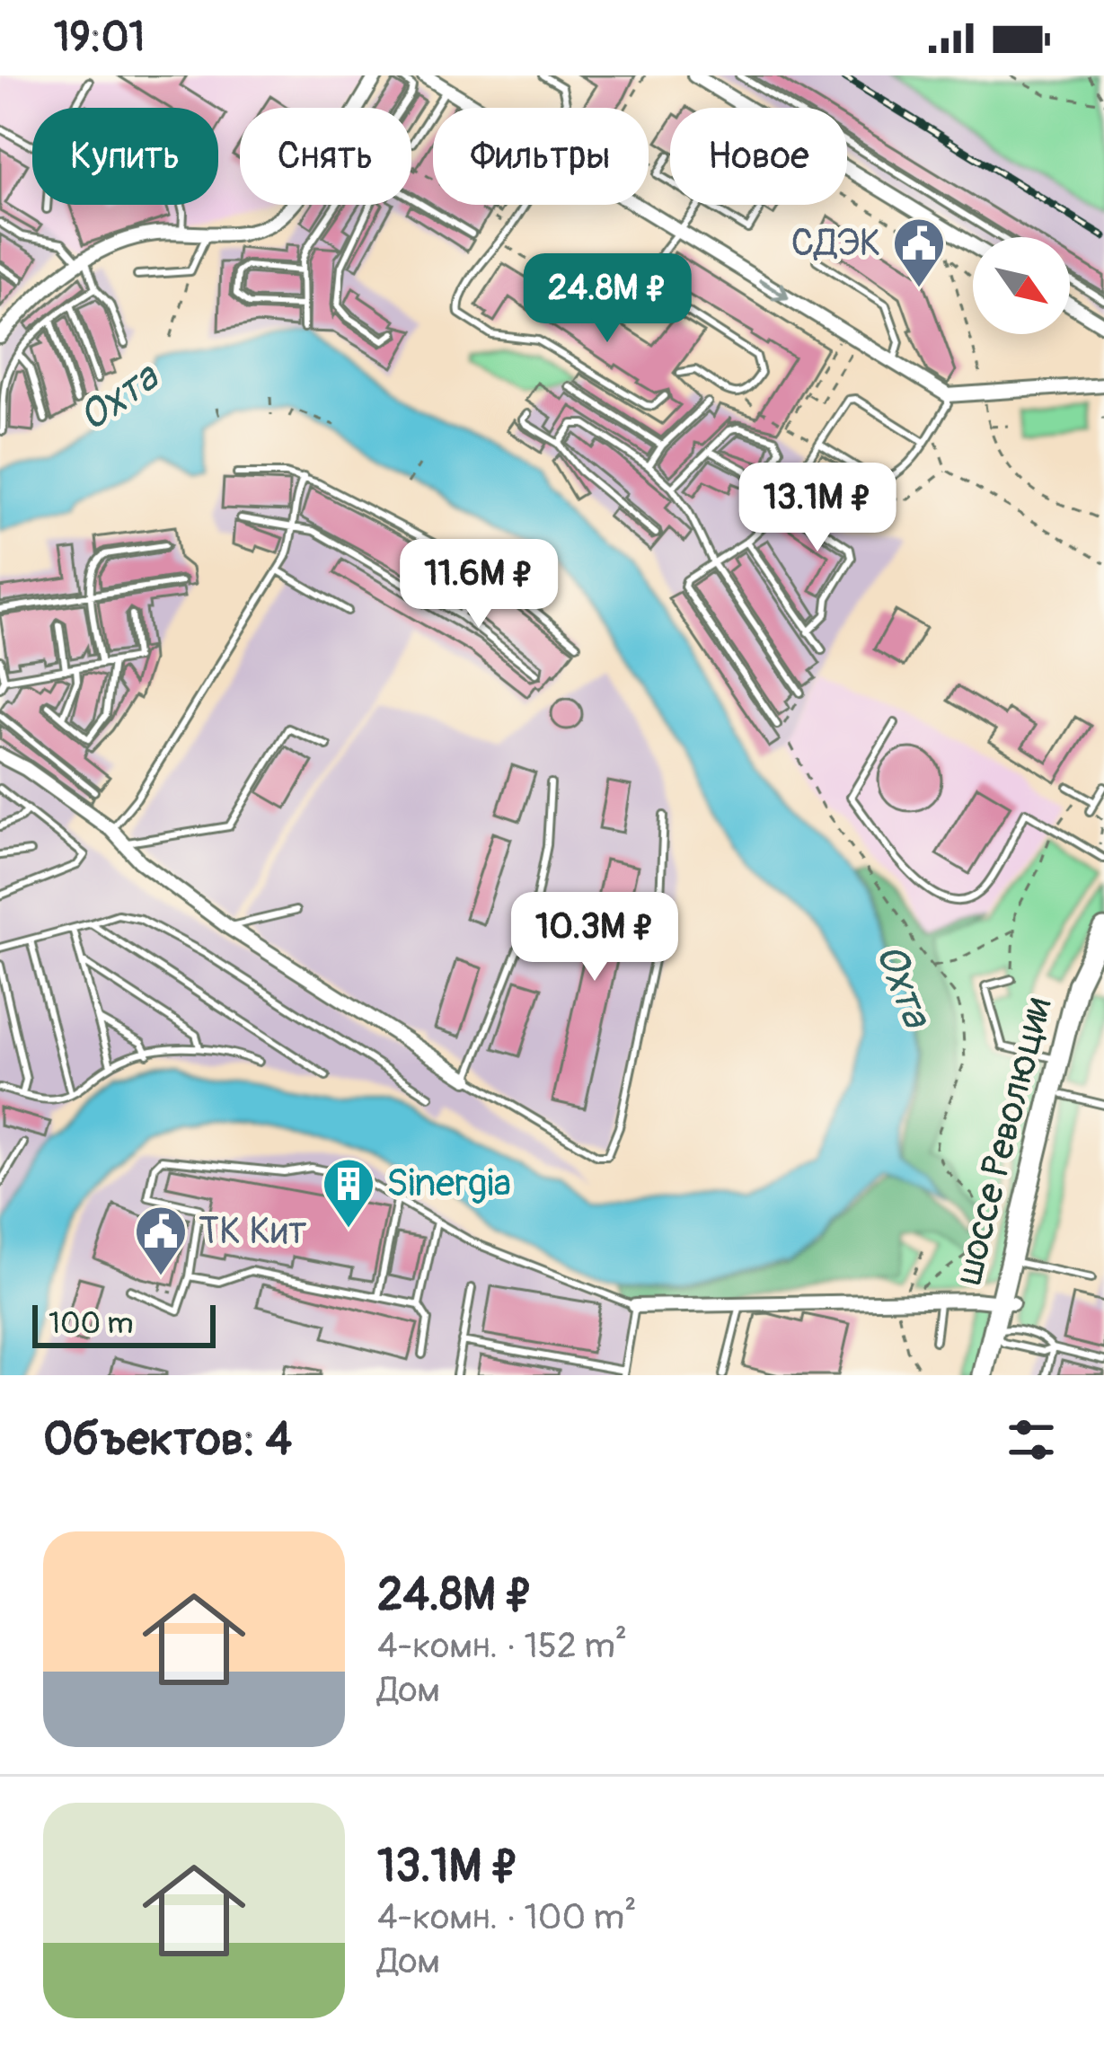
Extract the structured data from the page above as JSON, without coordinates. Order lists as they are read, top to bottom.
{
  "streets": {
    "main road": ["шоссе Революции"]
  },
  "water": ["Охта"],
  "places": {
    "public building": ["СДЭК", "ТК Кит"],
    "building": ["Sinergia"]
  },
  "scale_bar": "100 m",
  "north": "bottom right",
  "page": {
    "status": "19:01",
    "chip": [
      "Купить",
      "Снять",
      "Фильтры",
      "Новое"
    ],
    "price": [
      "24.8M ₽",
      "13.1M ₽",
      "11.6M ₽",
      "10.3M ₽"
    ],
    "scale": "100 m",
    "heading": "Объектов: 4",
    "list": [
      {
        "name": "24.8M ₽",
        "note": "4-комн. · 152 m² · Дом"
      },
      {
        "name": "13.1M ₽",
        "note": "4-комн. · 100 m² · Дом"
      }
    ]
  }
}
